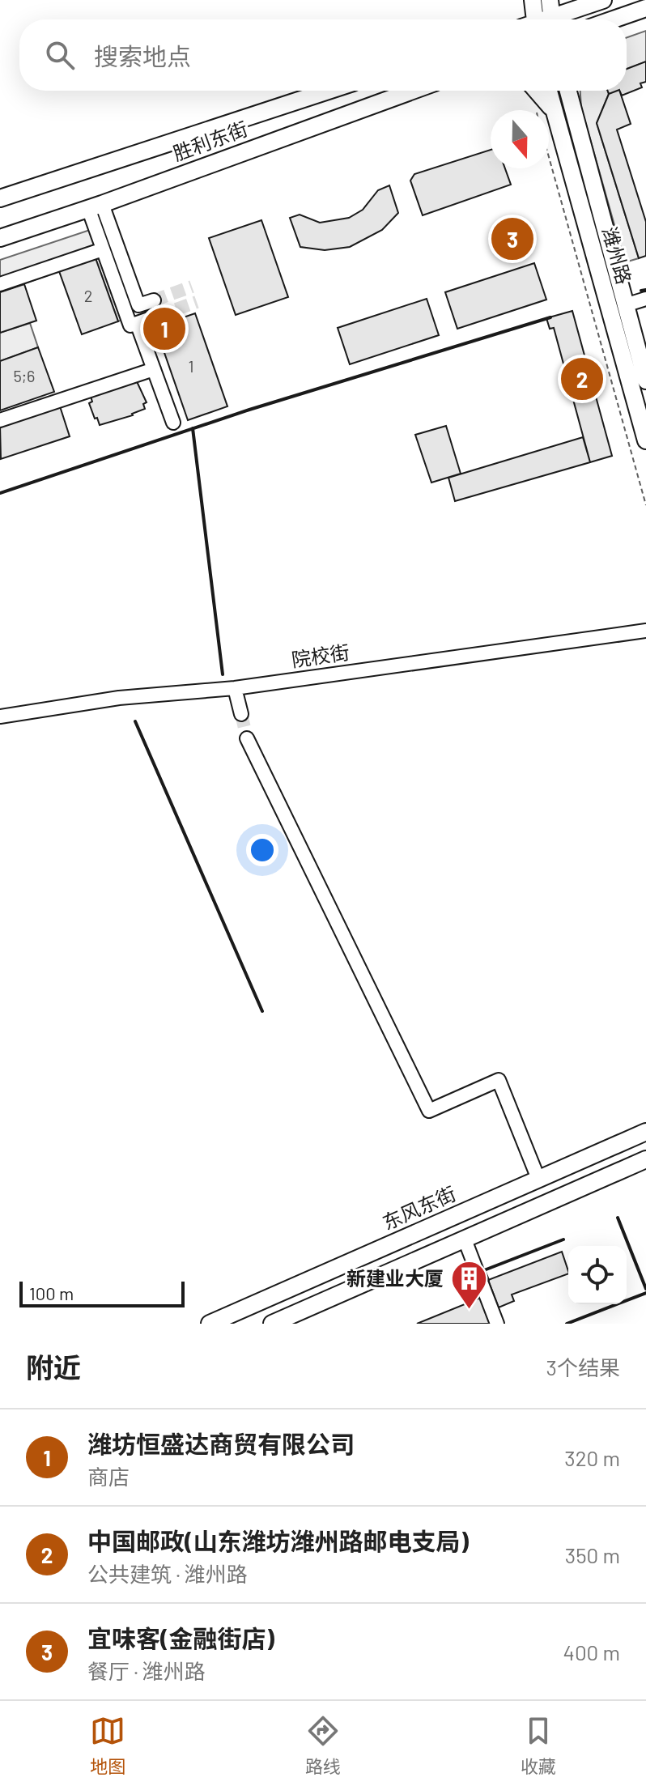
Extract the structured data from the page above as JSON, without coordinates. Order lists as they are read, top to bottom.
{
  "streets": {
    "main road": ["胜利东街", "潍州路", "东风东街"],
    "street": ["院校街"]
  },
  "places": {
    "building": ["新建业大厦"]
  },
  "house_numbers": ["2", "1", "5;6"],
  "scale_bar": "100 m",
  "north": "bottom",
  "page": {
    "search": "搜索地点",
    "pins": ["3", "1", "2"],
    "scale": "100 m",
    "heading": ["附近", "3个结果"],
    "list": [
      {
        "mark": "1",
        "name": "潍坊恒盛达商贸有限公司",
        "note": "商店",
        "value": "320 m"
      },
      {
        "mark": "2",
        "name": "中国邮政(山东潍坊潍州路邮电支局)",
        "note": "公共建筑 · 潍州路",
        "value": "350 m"
      },
      {
        "mark": "3",
        "name": "宜味客(金融街店)",
        "note": "餐厅 · 潍州路",
        "value": "400 m"
      }
    ],
    "nav": ["地图", "路线", "收藏"]
  }
}
